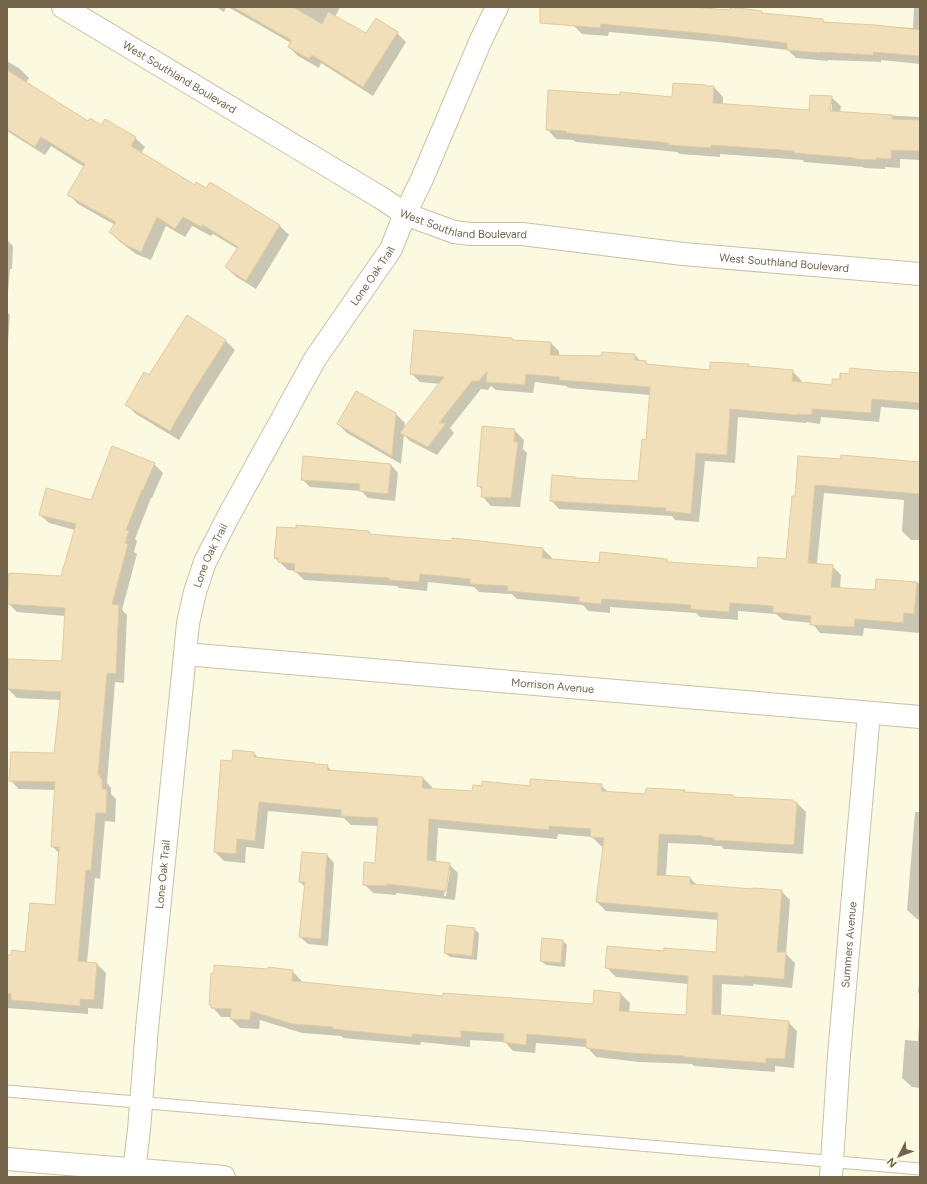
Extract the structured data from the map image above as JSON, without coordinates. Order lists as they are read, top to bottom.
{
  "streets": {
    "street": [
      "West Southland Boulevard",
      "Lone Oak Trail",
      "Morrison Avenue",
      "Summers Avenue"
    ]
  },
  "crossings": [
    ["West Southland Boulevard", "Lone Oak Trail"],
    ["Lone Oak Trail", "Morrison Avenue"],
    ["Morrison Avenue", "Summers Avenue"]
  ],
  "north": "bottom left"
}
